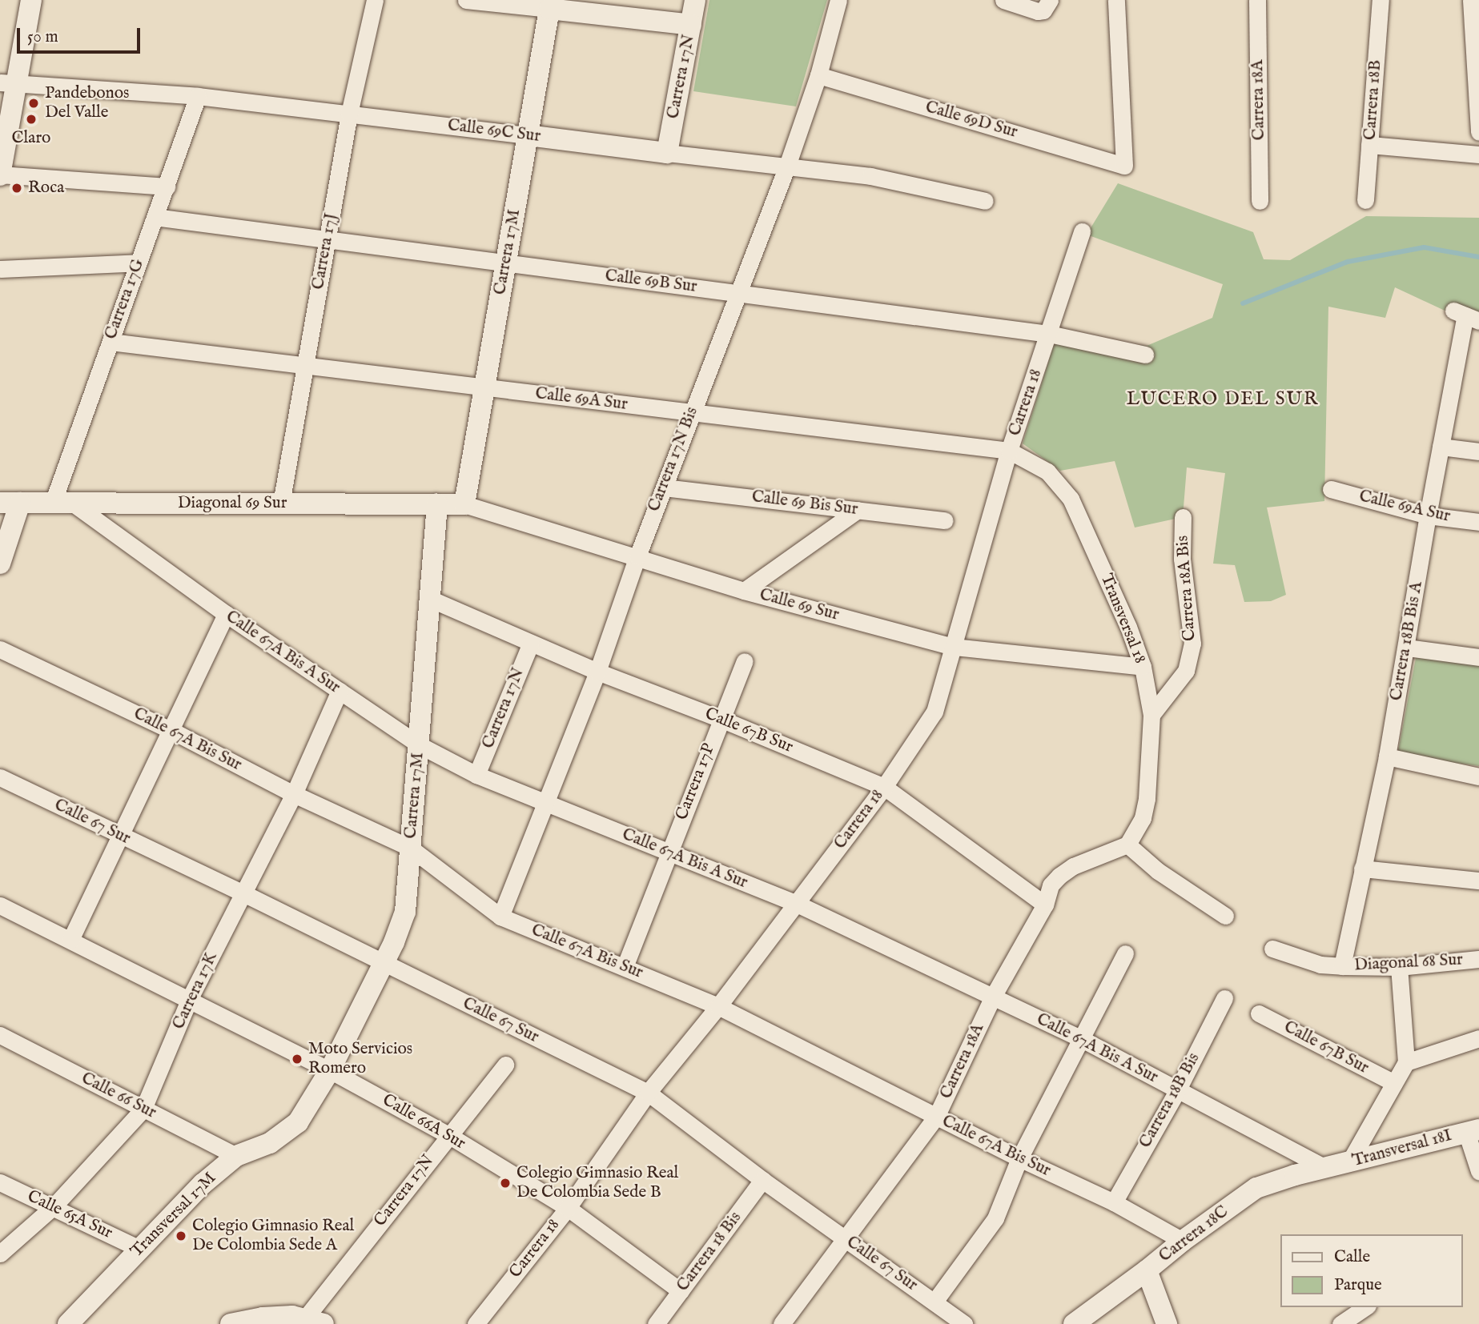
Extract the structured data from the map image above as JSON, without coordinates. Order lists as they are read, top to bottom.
{
  "streets": {
    "street": [
      "Carrera 17N",
      "Carrera 18A",
      "Carrera 18B",
      "Calle 69D Sur",
      "Calle 69C Sur",
      "Carrera 17J",
      "Carrera 17M",
      "Calle 69B Sur",
      "Carrera 17G",
      "Calle 69A Sur",
      "Carrera 18",
      "Carrera 17N Bis",
      "Diagonal 69 Sur",
      "Calle 69 Bis Sur",
      "Carrera 18A Bis",
      "Calle 69 Sur",
      "Transversal 18",
      "Carrera 18B Bis A",
      "Calle 67A Bis A Sur",
      "Calle 67B Sur",
      "Calle 67A Bis Sur",
      "Carrera 17P",
      "Calle 67 Sur",
      "Diagonal 68 Sur",
      "Carrera 17K",
      "Calle 66 Sur",
      "Carrera 18B Bis",
      "Calle 66A Sur",
      "Transversal 18I",
      "Calle 65A Sur",
      "Transversal 17M",
      "Carrera 18C",
      "Carrera 18 Bis"
    ]
  },
  "crossings": [
    ["Carrera 17N", "Calle 69C Sur"],
    ["Carrera 17N", "Calle 67A Bis A Sur"],
    ["Carrera 17N", "Calle 67B Sur"],
    ["Carrera 17N", "Calle 66A Sur"],
    ["Carrera 18A", "Transversal 18"],
    ["Carrera 18A", "Calle 67A Bis A Sur"],
    ["Carrera 18A", "Calle 67B Sur"],
    ["Carrera 18A", "Calle 67A Bis Sur"],
    ["Carrera 18A", "Calle 67 Sur"],
    ["Calle 69D Sur", "Carrera 17N Bis"],
    ["Calle 69C Sur", "Carrera 17J"],
    ["Calle 69C Sur", "Carrera 17M"],
    ["Calle 69C Sur", "Carrera 17G"],
    ["Calle 69C Sur", "Carrera 17N Bis"],
    ["Carrera 17J", "Calle 69B Sur"],
    ["Carrera 17J", "Calle 69A Sur"],
    ["Carrera 17J", "Diagonal 69 Sur"],
    ["Carrera 17M", "Calle 69B Sur"],
    ["Carrera 17M", "Calle 69A Sur"],
    ["Carrera 17M", "Diagonal 69 Sur"],
    ["Carrera 17M", "Calle 69 Sur"],
    ["Carrera 17M", "Calle 67A Bis A Sur"],
    ["Carrera 17M", "Calle 67B Sur"],
    ["Carrera 17M", "Calle 67A Bis Sur"],
    ["Carrera 17M", "Calle 67 Sur"],
    ["Carrera 17M", "Calle 66A Sur"],
    ["Carrera 17M", "Transversal 17M"],
    ["Calle 69B Sur", "Carrera 17G"],
    ["Calle 69B Sur", "Carrera 18"],
    ["Calle 69B Sur", "Carrera 17N Bis"],
    ["Carrera 17G", "Calle 69A Sur"],
    ["Carrera 17G", "Diagonal 69 Sur"],
    ["Carrera 17G", "Calle 67A Bis A Sur"],
    ["Calle 69A Sur", "Carrera 18"],
    ["Calle 69A Sur", "Carrera 17N Bis"],
    ["Calle 69A Sur", "Transversal 18"],
    ["Calle 69A Sur", "Carrera 18B Bis A"],
    ["Carrera 18", "Calle 69 Sur"],
    ["Carrera 18", "Calle 67A Bis A Sur"],
    ["Carrera 18", "Calle 67B Sur"],
    ["Carrera 18", "Calle 67A Bis Sur"],
    ["Carrera 18", "Calle 67 Sur"],
    ["Carrera 18", "Calle 66A Sur"],
    ["Carrera 17N Bis", "Calle 69 Bis Sur"],
    ["Carrera 17N Bis", "Calle 69 Sur"],
    ["Carrera 17N Bis", "Calle 67A Bis A Sur"],
    ["Carrera 17N Bis", "Calle 67B Sur"],
    ["Carrera 17N Bis", "Calle 67A Bis Sur"],
    ["Diagonal 69 Sur", "Calle 69 Sur"],
    ["Diagonal 69 Sur", "Calle 67A Bis A Sur"],
    ["Carrera 18A Bis", "Transversal 18"],
    ["Calle 69 Sur", "Transversal 18"],
    ["Carrera 18B Bis A", "Diagonal 68 Sur"],
    ["Calle 67A Bis A Sur", "Carrera 17P"],
    ["Calle 67A Bis A Sur", "Carrera 17K"],
    ["Calle 67A Bis A Sur", "Carrera 18B Bis"],
    ["Calle 67A Bis A Sur", "Transversal 18I"],
    ["Calle 67A Bis A Sur", "Carrera 18C"],
    ["Calle 67B Sur", "Carrera 17P"],
    ["Calle 67A Bis Sur", "Carrera 17P"],
    ["Calle 67A Bis Sur", "Carrera 17K"],
    ["Calle 67A Bis Sur", "Carrera 18B Bis"],
    ["Calle 67A Bis Sur", "Carrera 18C"],
    ["Calle 67 Sur", "Carrera 17K"],
    ["Calle 67 Sur", "Carrera 18 Bis"],
    ["Carrera 17K", "Calle 66 Sur"],
    ["Carrera 17K", "Calle 66A Sur"],
    ["Carrera 17K", "Calle 65A Sur"],
    ["Calle 66 Sur", "Transversal 17M"],
    ["Calle 66A Sur", "Transversal 17M"],
    ["Calle 66A Sur", "Carrera 18 Bis"],
    ["Transversal 18I", "Carrera 18C"],
    ["Calle 65A Sur", "Transversal 17M"]
  ],
  "districts": ["LUCERO DEL SUR"],
  "places": [
    "Pandebonos Del Valle",
    "Claro",
    "Roca",
    "Moto Servicios Romero",
    "Colegio Gimnasio Real De Colombia Sede B",
    "Colegio Gimnasio Real De Colombia Sede A"
  ],
  "legend": ["Calle", "Parque"],
  "scale_bar": "50 m"
}
